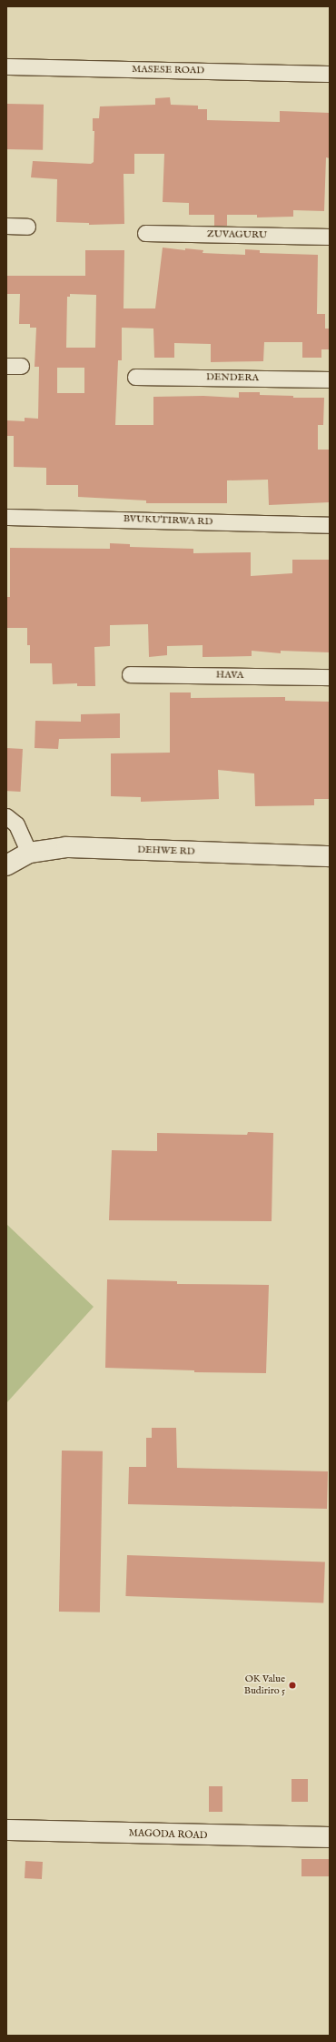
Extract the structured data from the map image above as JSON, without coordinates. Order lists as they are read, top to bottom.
{
  "streets": {
    "street": [
      "MASESE ROAD",
      "ZUVAGURU",
      "DENDERA",
      "BVUKUTIRWA RD",
      "HAVA",
      "DEHWE RD",
      "MAGODA ROAD"
    ]
  },
  "places": ["OK Value Budiriro 5"]
}
